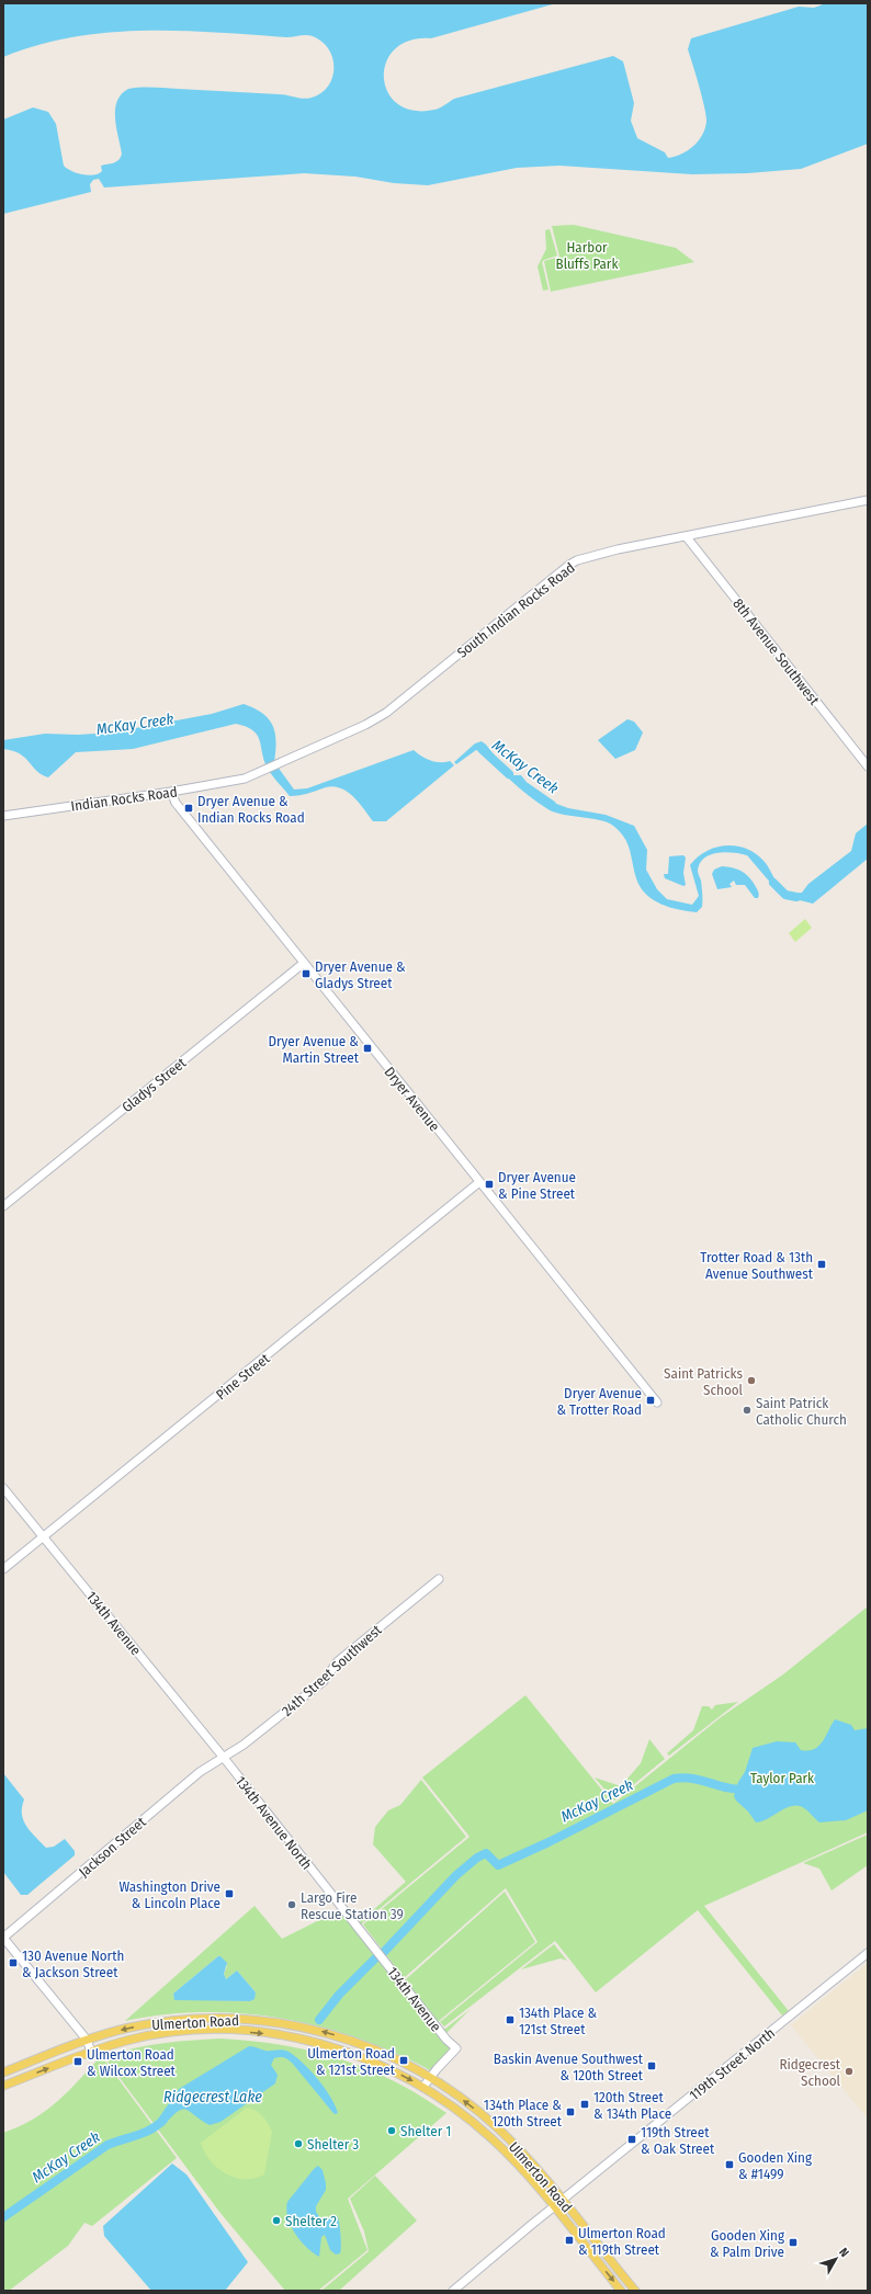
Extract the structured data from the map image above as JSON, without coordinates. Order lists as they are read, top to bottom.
{
  "streets": {
    "main road": ["Ulmerton Road"],
    "street": [
      "South Indian Rocks Road",
      "8th Avenue Southwest",
      "Indian Rocks Road",
      "Gladys Street",
      "Dryer Avenue",
      "Pine Street",
      "134th Avenue",
      "24th Street Southwest",
      "134th Avenue North",
      "Jackson Street",
      "119th Street North"
    ]
  },
  "crossings": [
    ["South Indian Rocks Road", "8th Avenue Southwest"],
    ["South Indian Rocks Road", "Indian Rocks Road"],
    ["Indian Rocks Road", "Dryer Avenue"],
    ["Gladys Street", "Dryer Avenue"],
    ["Dryer Avenue", "Pine Street"],
    ["Pine Street", "134th Avenue"],
    ["134th Avenue", "24th Street Southwest"],
    ["134th Avenue", "134th Avenue North"],
    ["134th Avenue", "Jackson Street"],
    ["134th Avenue", "Ulmerton Road"],
    ["24th Street Southwest", "134th Avenue North"],
    ["24th Street Southwest", "Jackson Street"],
    ["134th Avenue North", "Jackson Street"],
    ["Ulmerton Road", "119th Street North"]
  ],
  "water": ["McKay Creek", "Ridgecrest Lake"],
  "parks": ["Harbor Bluffs Park", "Taylor Park"],
  "places": {
    "transit": [
      "Dryer Avenue & Indian Rocks Road",
      "Dryer Avenue & Gladys Street",
      "Dryer Avenue & Martin Street",
      "Dryer Avenue & Pine Street",
      "Trotter Road & 13th Avenue Southwest",
      "Dryer Avenue & Trotter Road",
      "Washington Drive & Lincoln Place",
      "130 Avenue North & Jackson Street",
      "134th Place & 121st Street",
      "Ulmerton Road & 121st Street",
      "Ulmerton Road & Wilcox Street",
      "Baskin Avenue Southwest & 120th Street",
      "120th Street & 134th Place",
      "134th Place & 120th Street",
      "119th Street & Oak Street",
      "Gooden Xing & #1499",
      "Ulmerton Road & 119th Street",
      "Gooden Xing & Palm Drive"
    ],
    "other": [
      "Saint Patricks School",
      "Saint Patrick Catholic Church",
      "Largo Fire Rescue Station 39",
      "Ridgecrest School",
      "Shelter 1",
      "Shelter 3",
      "Shelter 2"
    ]
  },
  "north": "top right"
}
